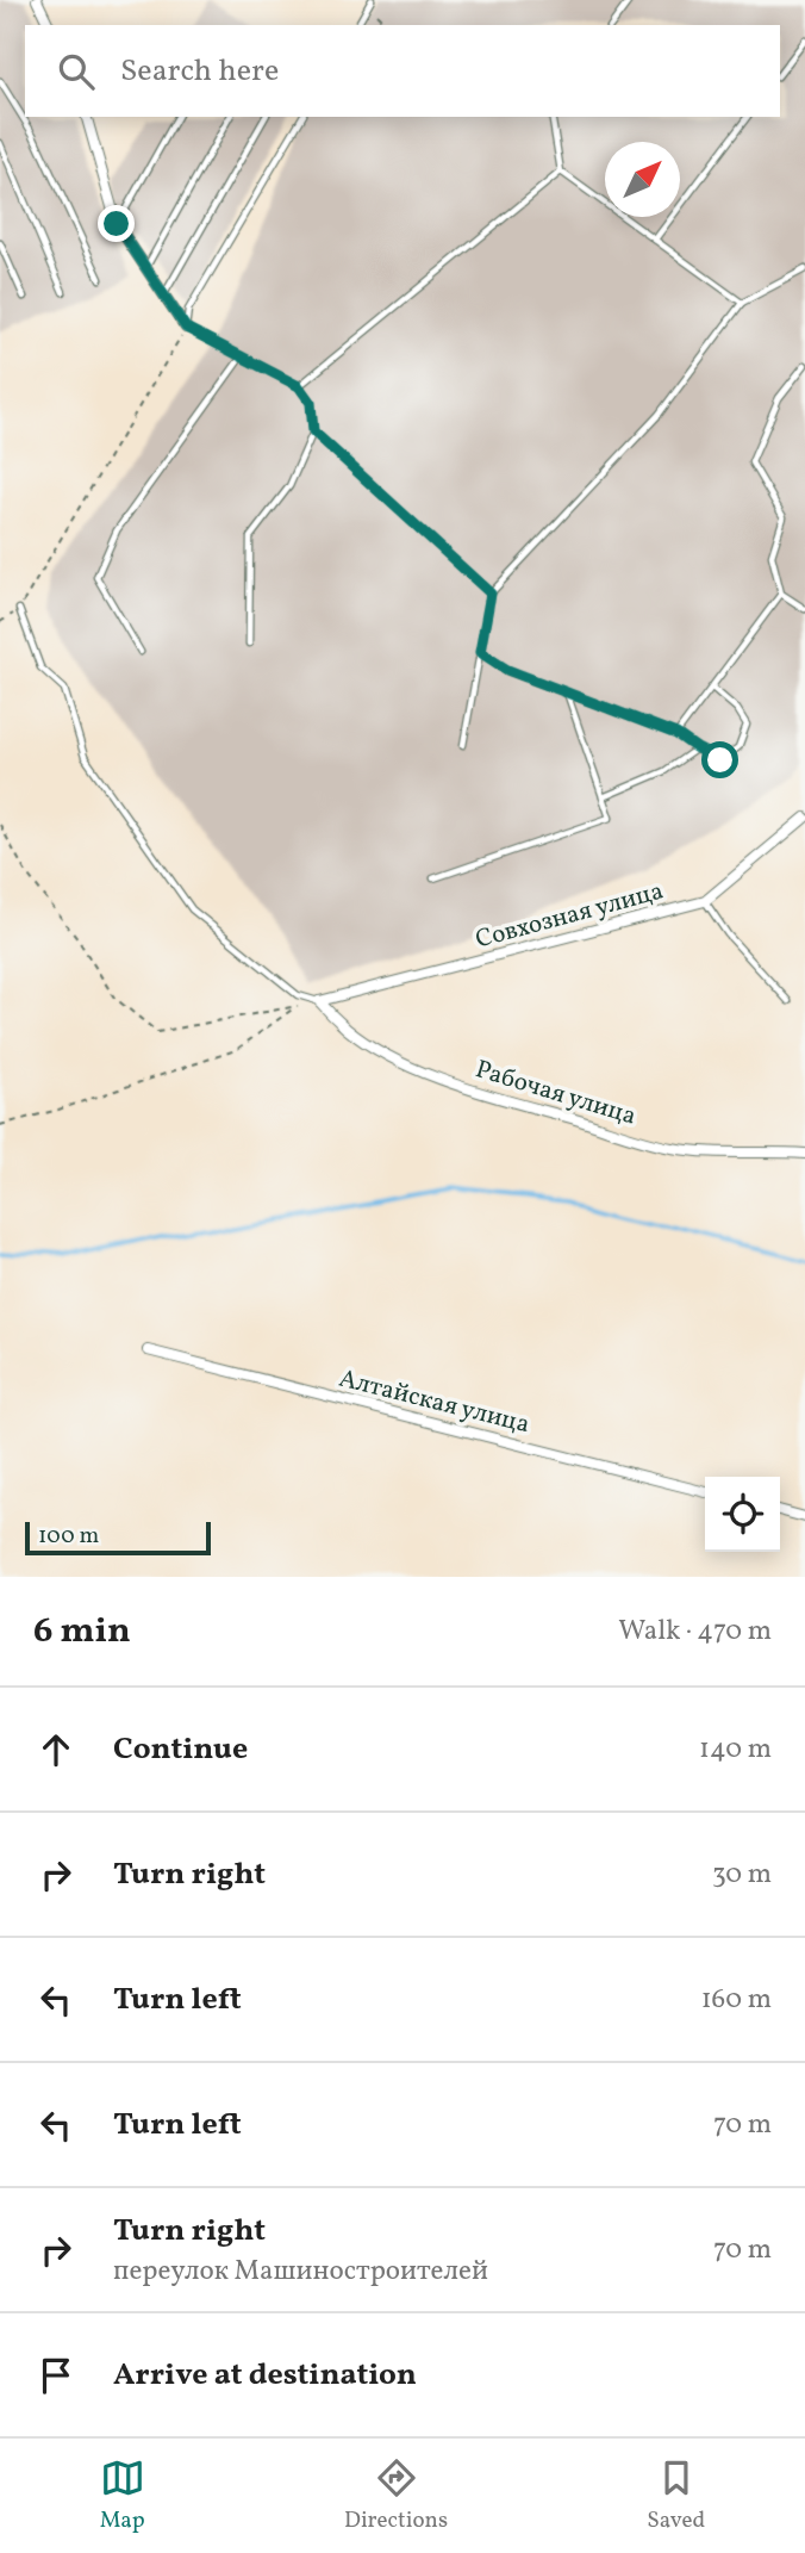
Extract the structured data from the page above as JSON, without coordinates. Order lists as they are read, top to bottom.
{
  "streets": {
    "street": ["Совхозная улица", "Рабочая улица", "Алтайская улица"]
  },
  "crossings": [
    ["Совхозная улица", "Рабочая улица"]
  ],
  "scale_bar": "100 m",
  "north": "top right",
  "page": {
    "search": "Search here",
    "scale": "100 m",
    "heading": ["6 min", "Walk · 470 m"],
    "list": [
      ["Continue", "140 m"],
      ["Turn right", "30 m"],
      ["Turn left", "160 m"],
      ["Turn left", "70 m"],
      ["Turn right", "переулок Машиностроителей", "70 m"],
      "Arrive at destination"
    ],
    "nav": ["Map", "Directions", "Saved"]
  }
}
